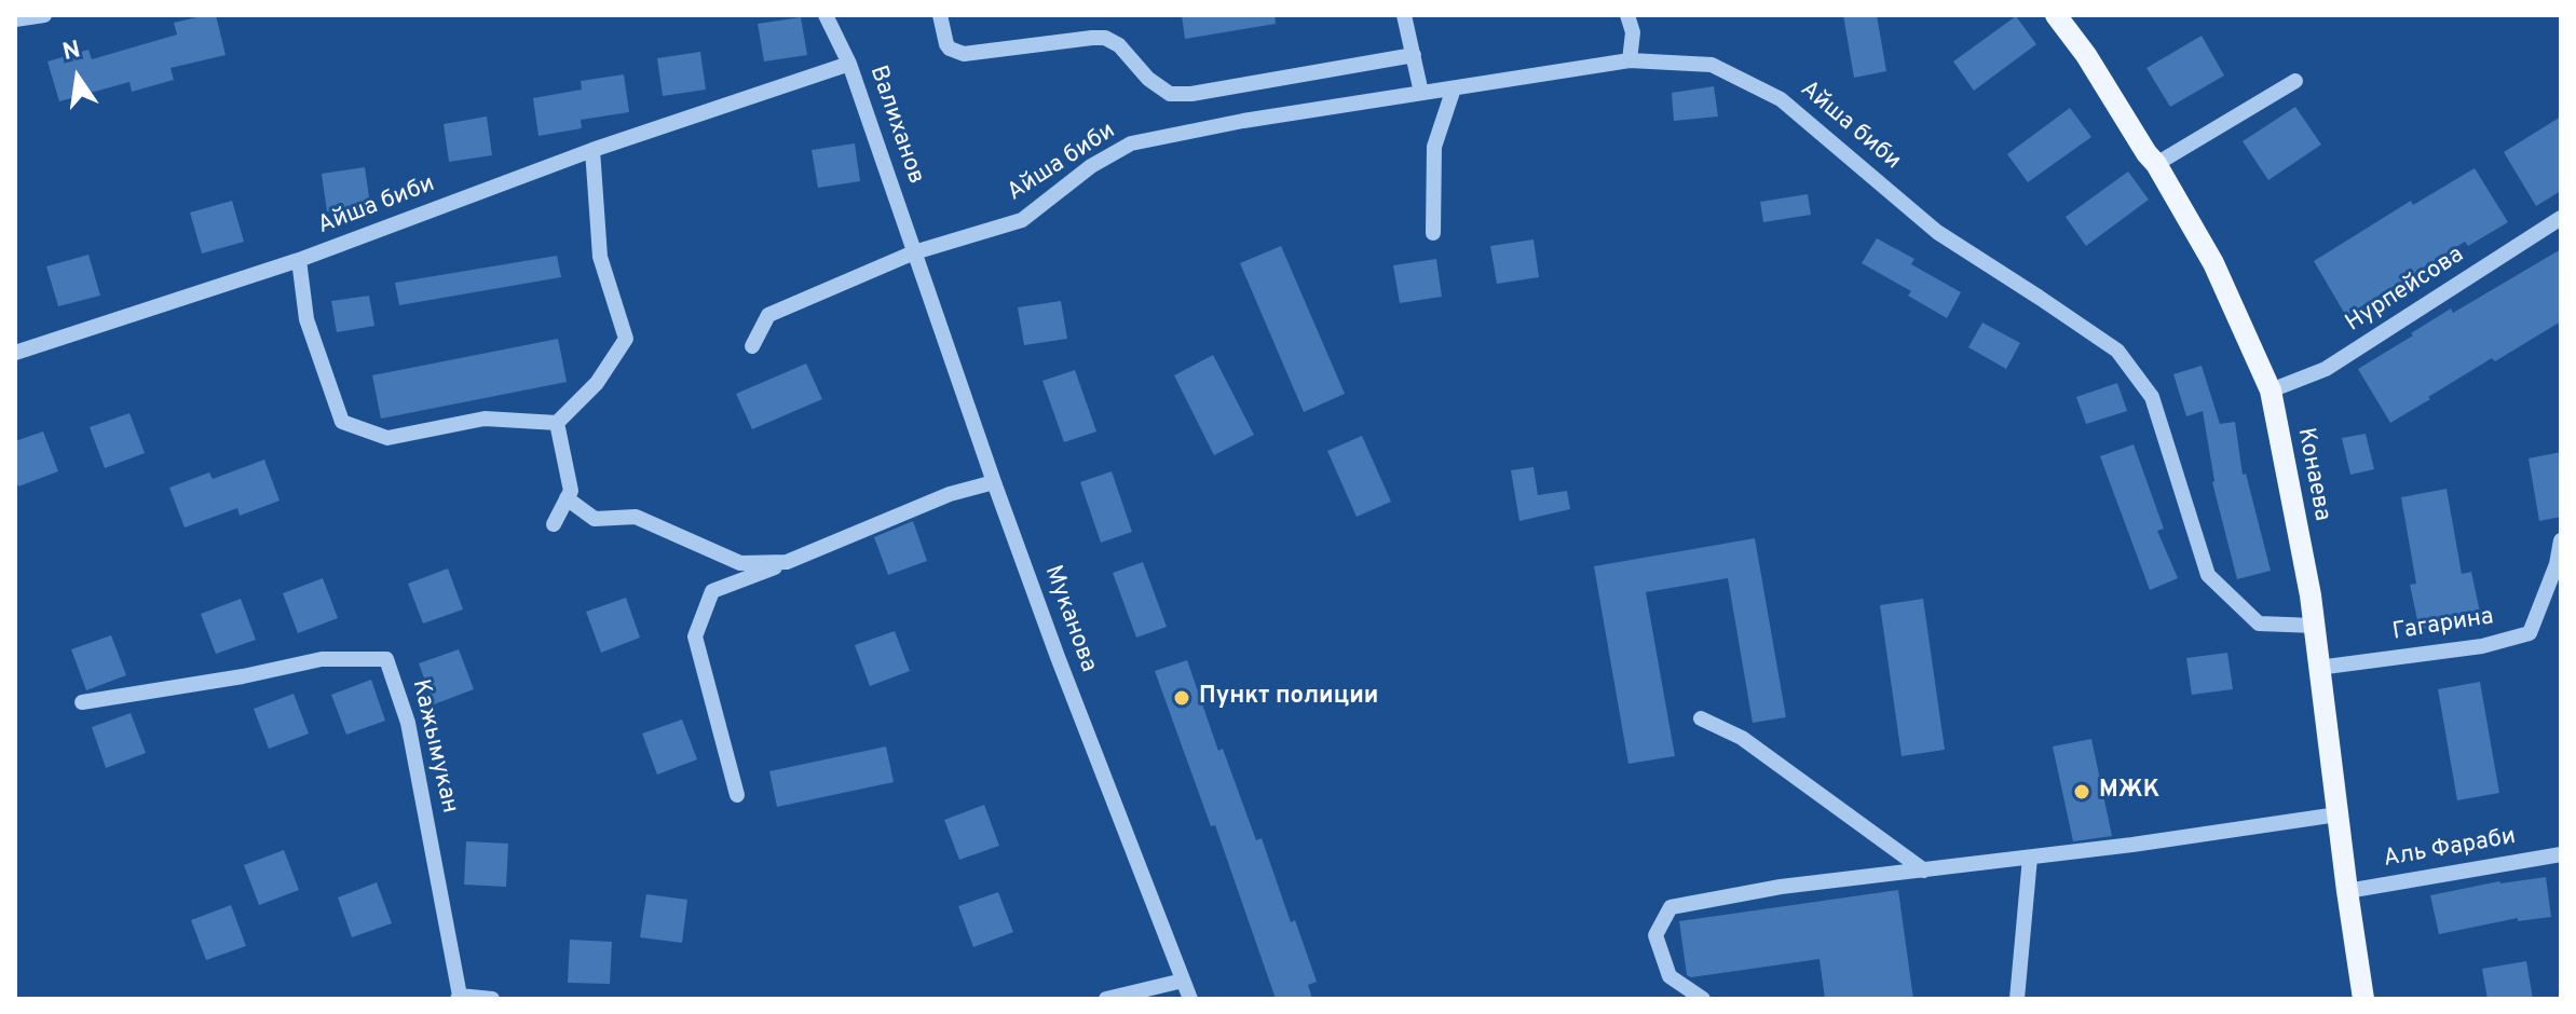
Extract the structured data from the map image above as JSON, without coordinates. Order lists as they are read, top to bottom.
{
  "streets": {
    "main road": ["Конаева"],
    "street": [
      "Валиханов",
      "Айша биби",
      "Нурпейсова",
      "Муканова",
      "Гагарина",
      "Кажымукан",
      "Аль Фараби"
    ]
  },
  "crossings": [
    ["Валиханов", "Айша биби"],
    ["Валиханов", "Муканова"],
    ["Айша биби", "Конаева"],
    ["Айша биби", "Муканова"],
    ["Нурпейсова", "Конаева"],
    ["Конаева", "Гагарина"],
    ["Конаева", "Аль Фараби"]
  ],
  "places": ["Пункт полиции", "МЖК"],
  "north": "top"
}
